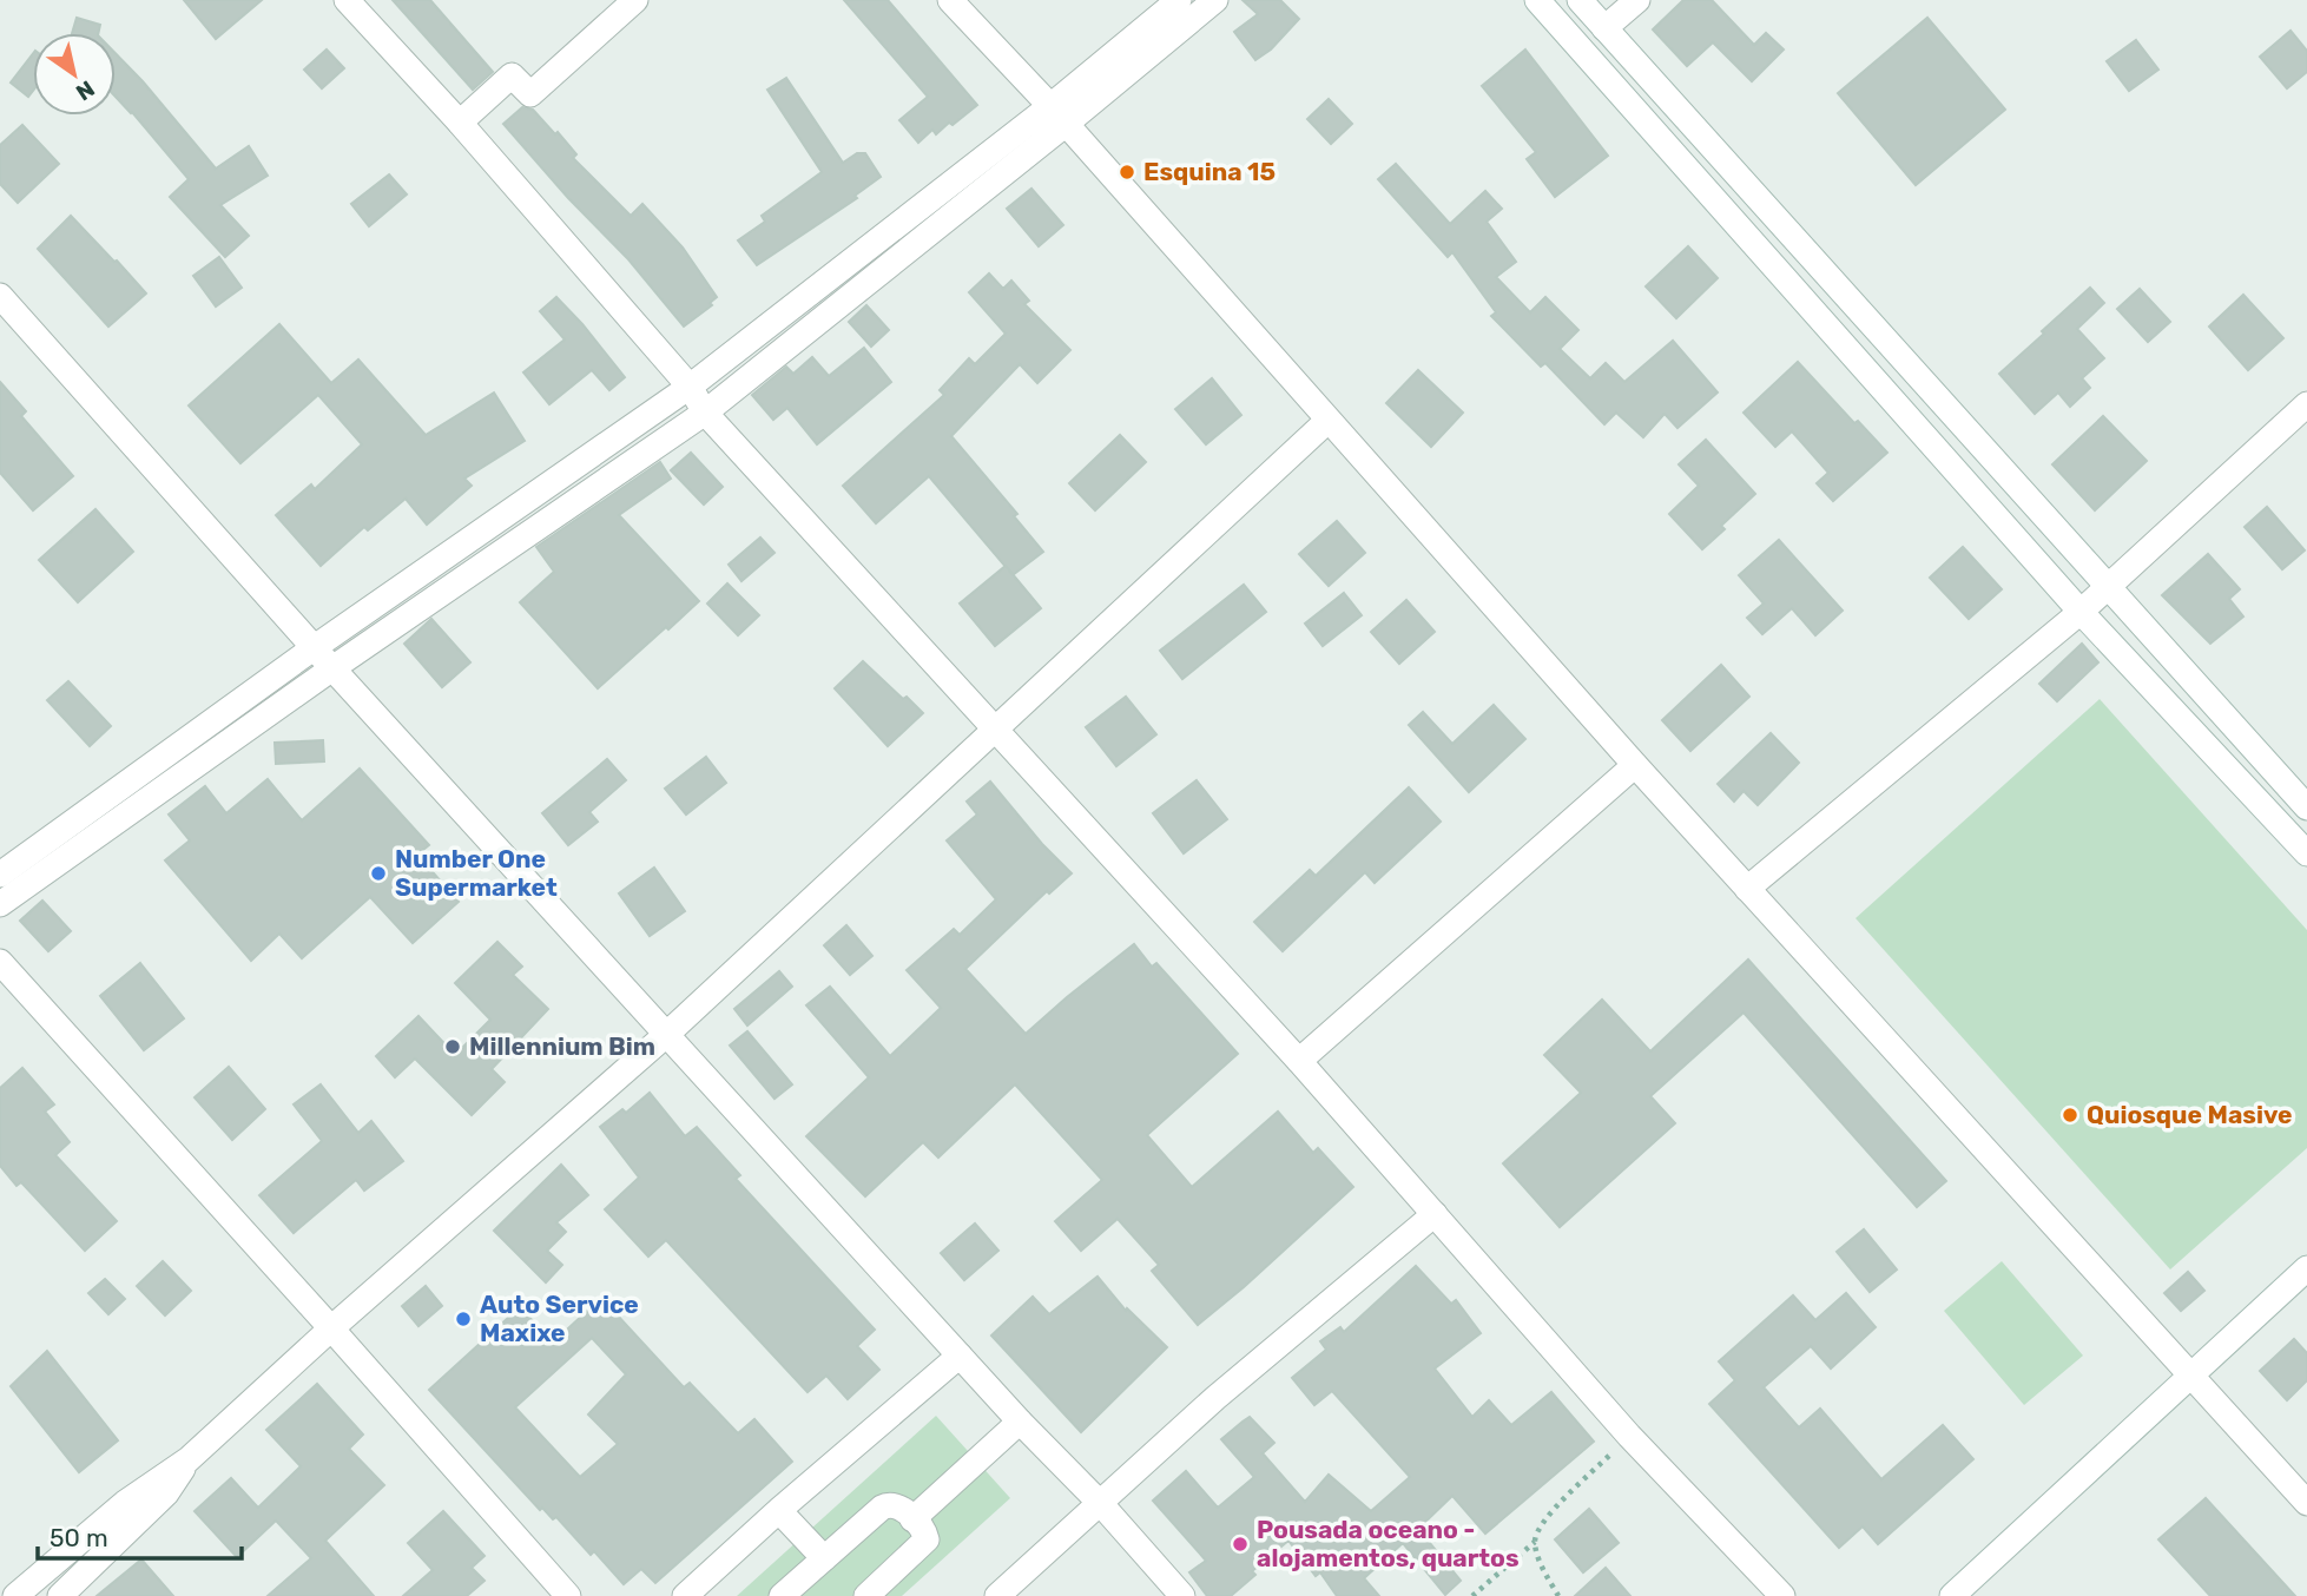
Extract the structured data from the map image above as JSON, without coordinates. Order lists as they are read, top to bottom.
{
  "places": [
    "Esquina 15",
    "Number One Supermarket",
    "Millennium Bim",
    "Quiosque Masive",
    "Auto Service Maxixe",
    "Pousada oceano - alojamentos, quartos"
  ],
  "scale_bar": "50 m",
  "north": "bottom right"
}
